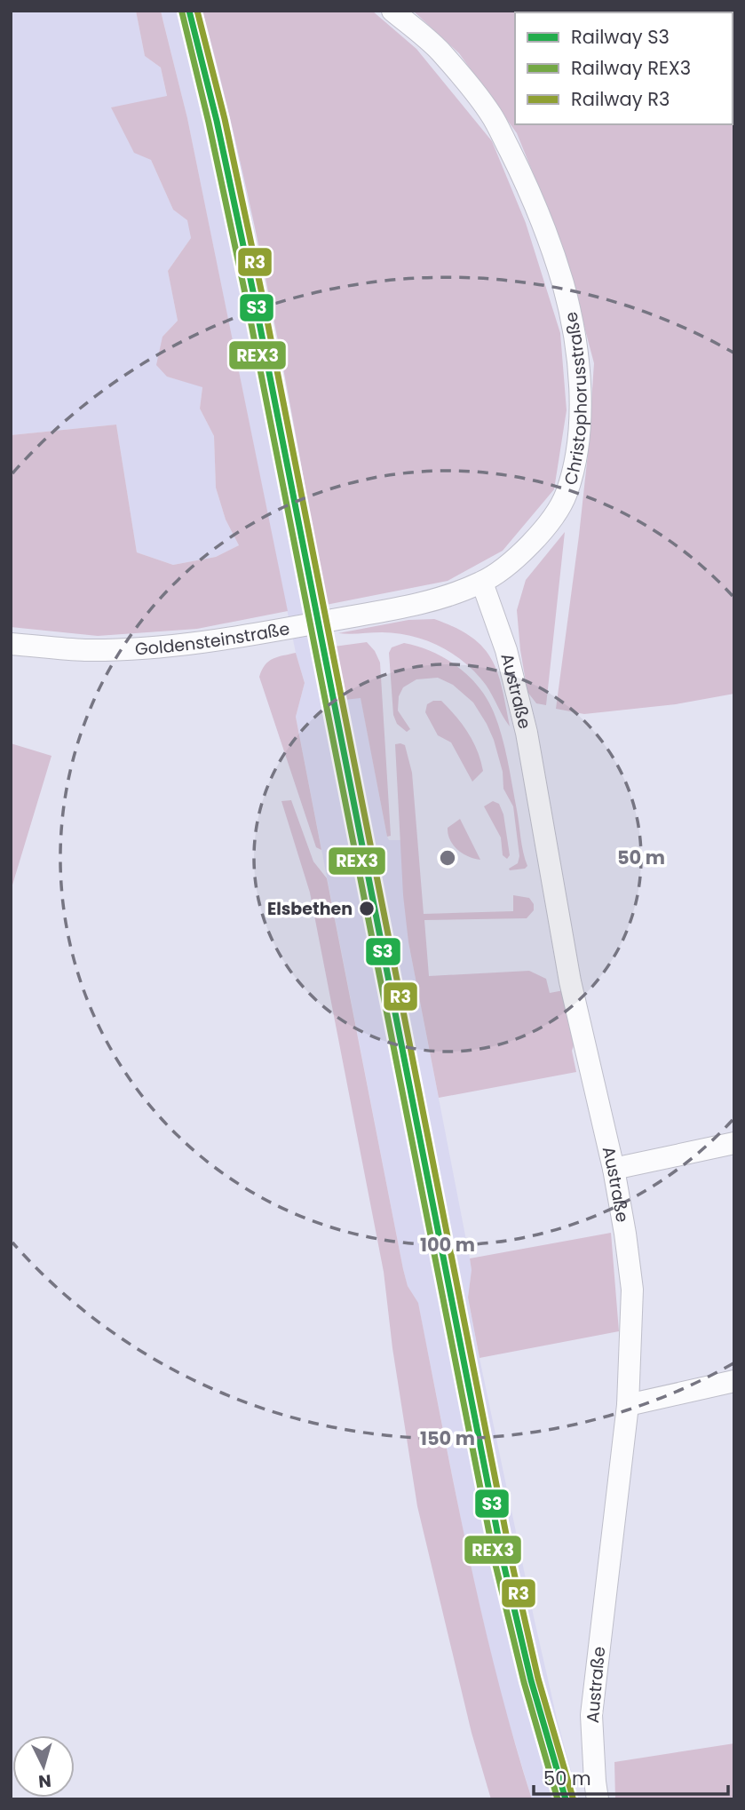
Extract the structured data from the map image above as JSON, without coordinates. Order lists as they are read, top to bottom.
{
  "streets": {
    "street": ["Christophorusstraße", "Goldensteinstraße", "Austraße"]
  },
  "crossings": [
    ["Christophorusstraße", "Goldensteinstraße"],
    ["Christophorusstraße", "Austraße"],
    ["Goldensteinstraße", "Austraße"]
  ],
  "places": ["Elsbethen"],
  "lines": ["rail line S3", "rail line R3", "rail line REX3"],
  "legend": ["Railway S3", "Railway REX3", "Railway R3"],
  "scale_bar": "50 m",
  "north": "bottom",
  "rings": ["50 m", "100 m", "150 m"]
}
